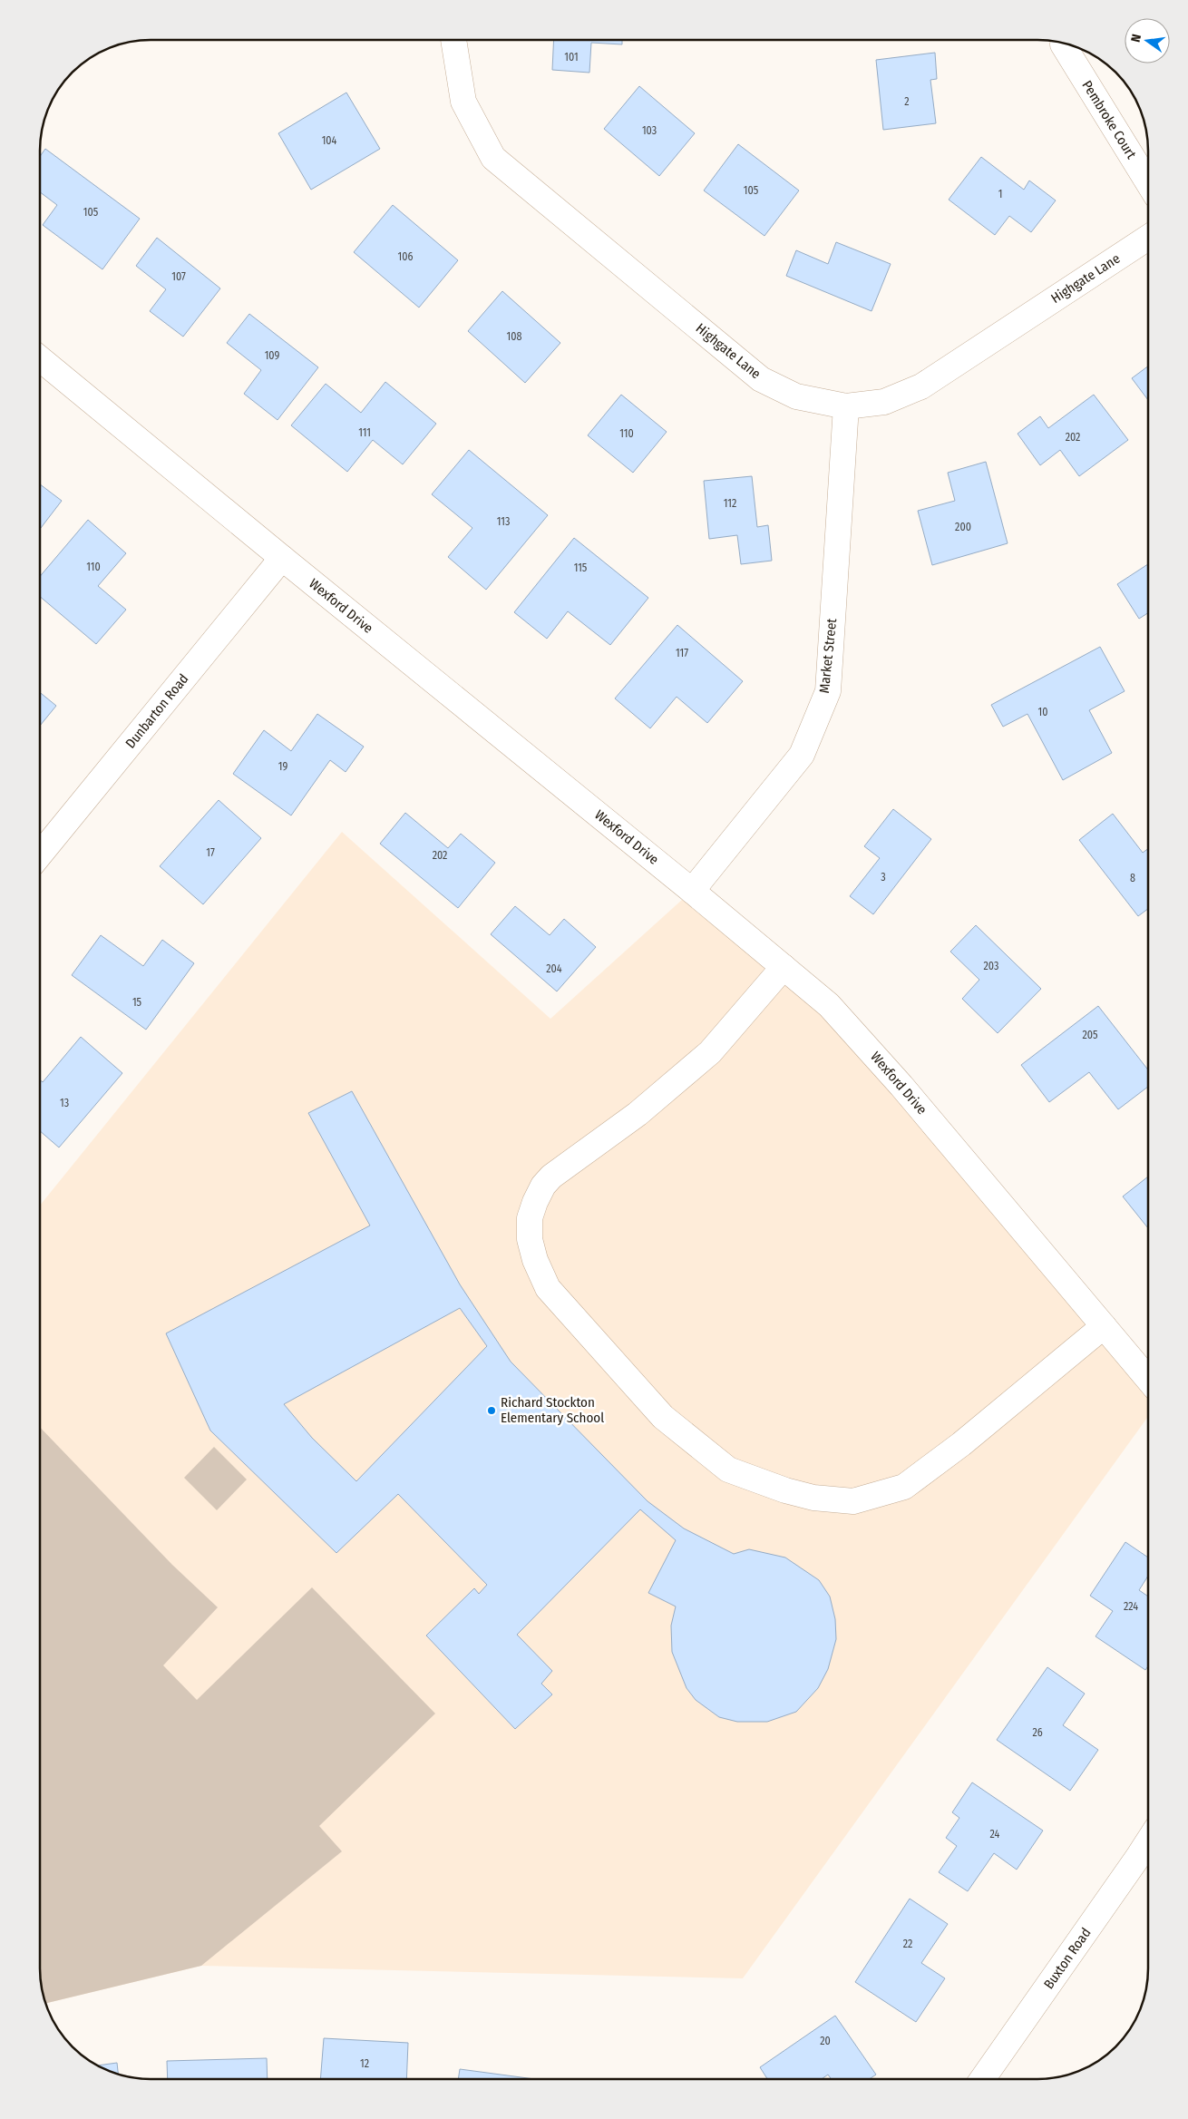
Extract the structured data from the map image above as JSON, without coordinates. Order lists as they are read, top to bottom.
{
  "streets": {
    "street": [
      "Pembroke Court",
      "Highgate Lane",
      "Wexford Drive",
      "Market Street",
      "Dunbarton Road",
      "Buxton Road"
    ]
  },
  "crossings": [
    ["Highgate Lane", "Market Street"],
    ["Wexford Drive", "Market Street"],
    ["Wexford Drive", "Dunbarton Road"]
  ],
  "places": ["Richard Stockton Elementary School"],
  "house_numbers": [
    "101",
    "2",
    "103",
    "104",
    "105",
    "1",
    "105",
    "106",
    "107",
    "108",
    "109",
    "111",
    "110",
    "202",
    "112",
    "113",
    "200",
    "110",
    "115",
    "117",
    "10",
    "19",
    "17",
    "202",
    "3",
    "8",
    "203",
    "204",
    "15",
    "205",
    "13",
    "224",
    "26",
    "24",
    "22",
    "20",
    "12"
  ],
  "north": "left"
}
